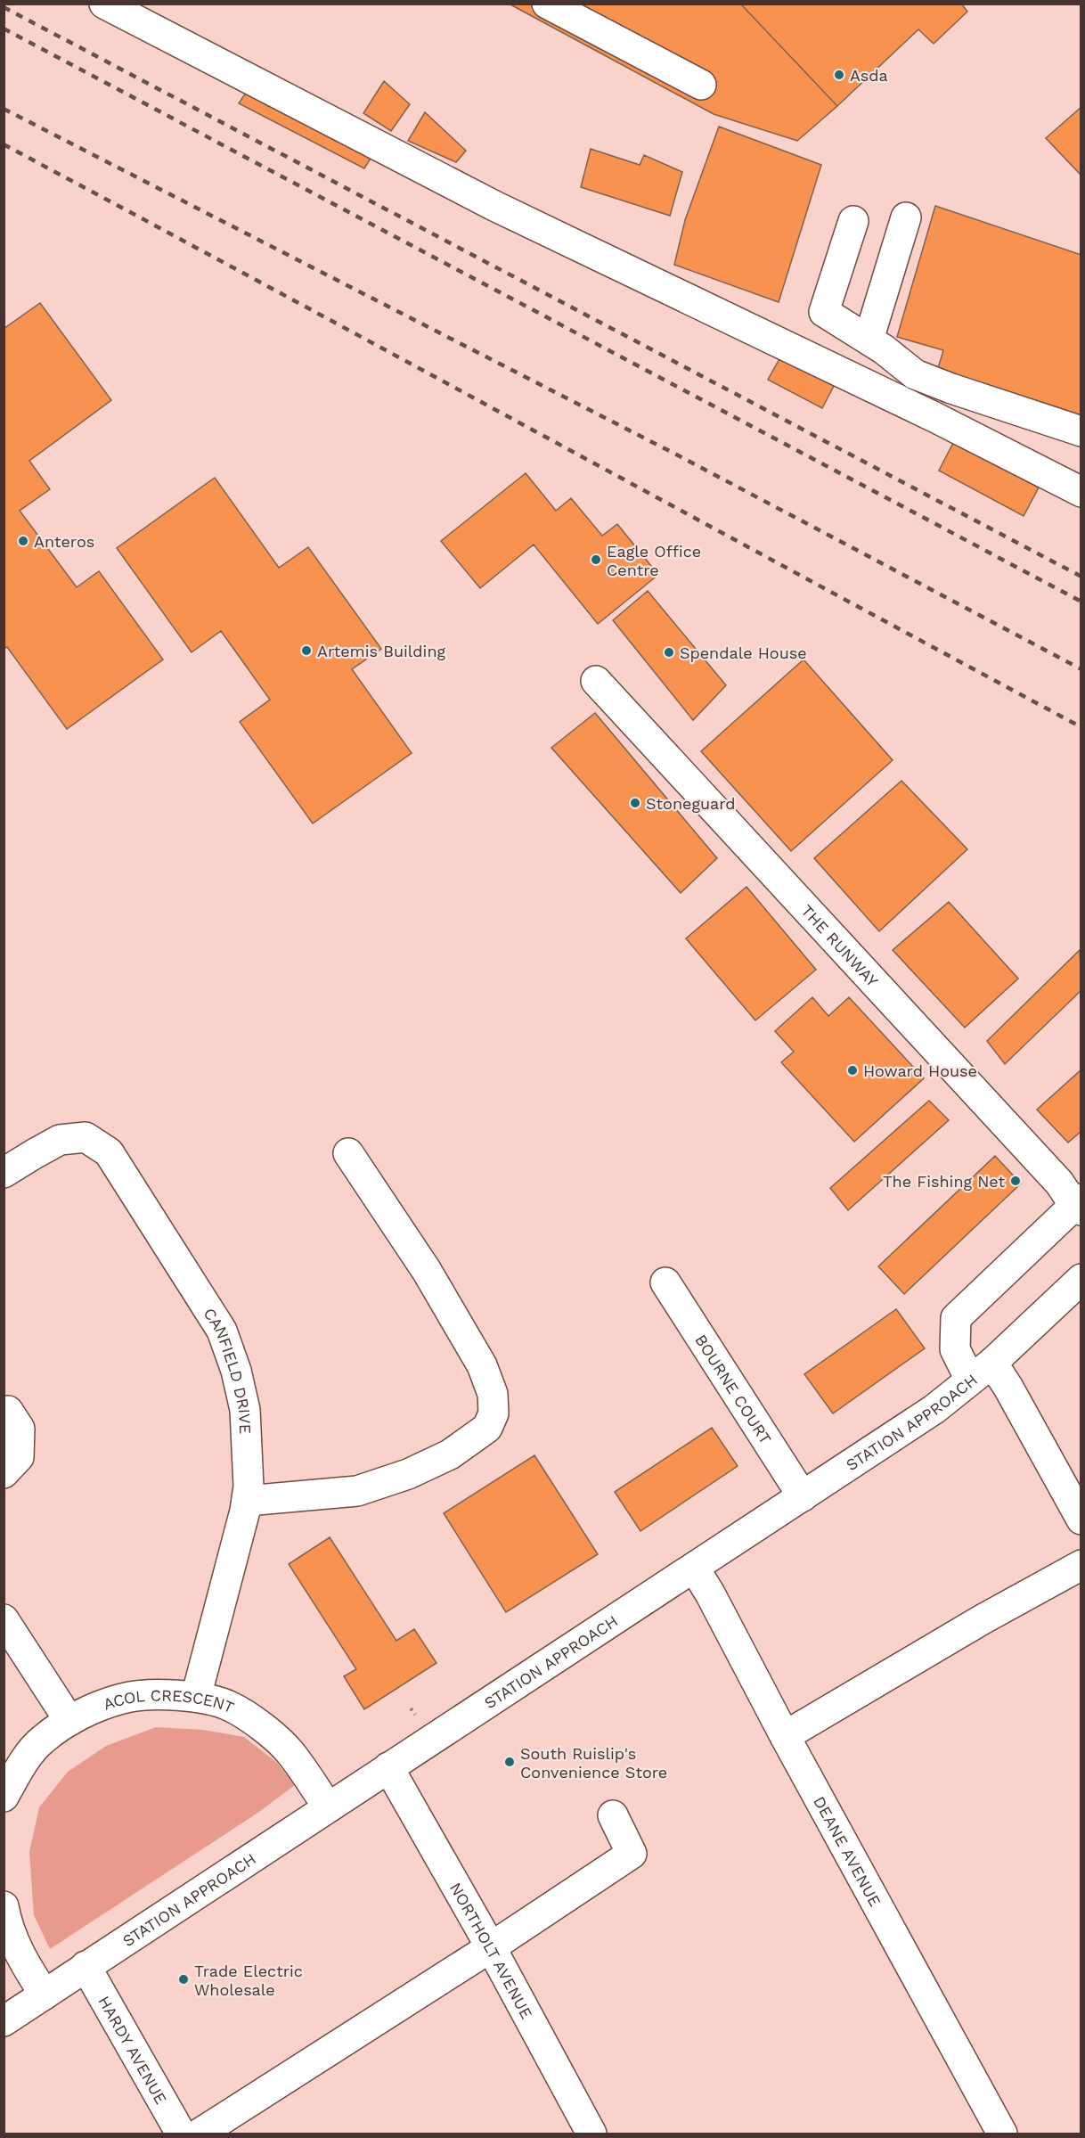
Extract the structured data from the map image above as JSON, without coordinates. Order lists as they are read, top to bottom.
{
  "streets": {
    "street": [
      "THE RUNWAY",
      "CANFIELD DRIVE",
      "BOURNE COURT",
      "STATION APPROACH",
      "ACOL CRESCENT",
      "DEANE AVENUE",
      "NORTHOLT AVENUE",
      "HARDY AVENUE"
    ]
  },
  "crossings": [
    ["CANFIELD DRIVE", "ACOL CRESCENT"],
    ["BOURNE COURT", "STATION APPROACH"],
    ["STATION APPROACH", "ACOL CRESCENT"],
    ["STATION APPROACH", "DEANE AVENUE"],
    ["STATION APPROACH", "NORTHOLT AVENUE"],
    ["STATION APPROACH", "HARDY AVENUE"]
  ],
  "places": [
    "Asda",
    "Anteros",
    "Eagle Office Centre",
    "Artemis Building",
    "Spendale House",
    "Stoneguard",
    "Howard House",
    "The Fishing Net",
    "South Ruislip's Convenience Store",
    "Trade Electric Wholesale"
  ]
}
